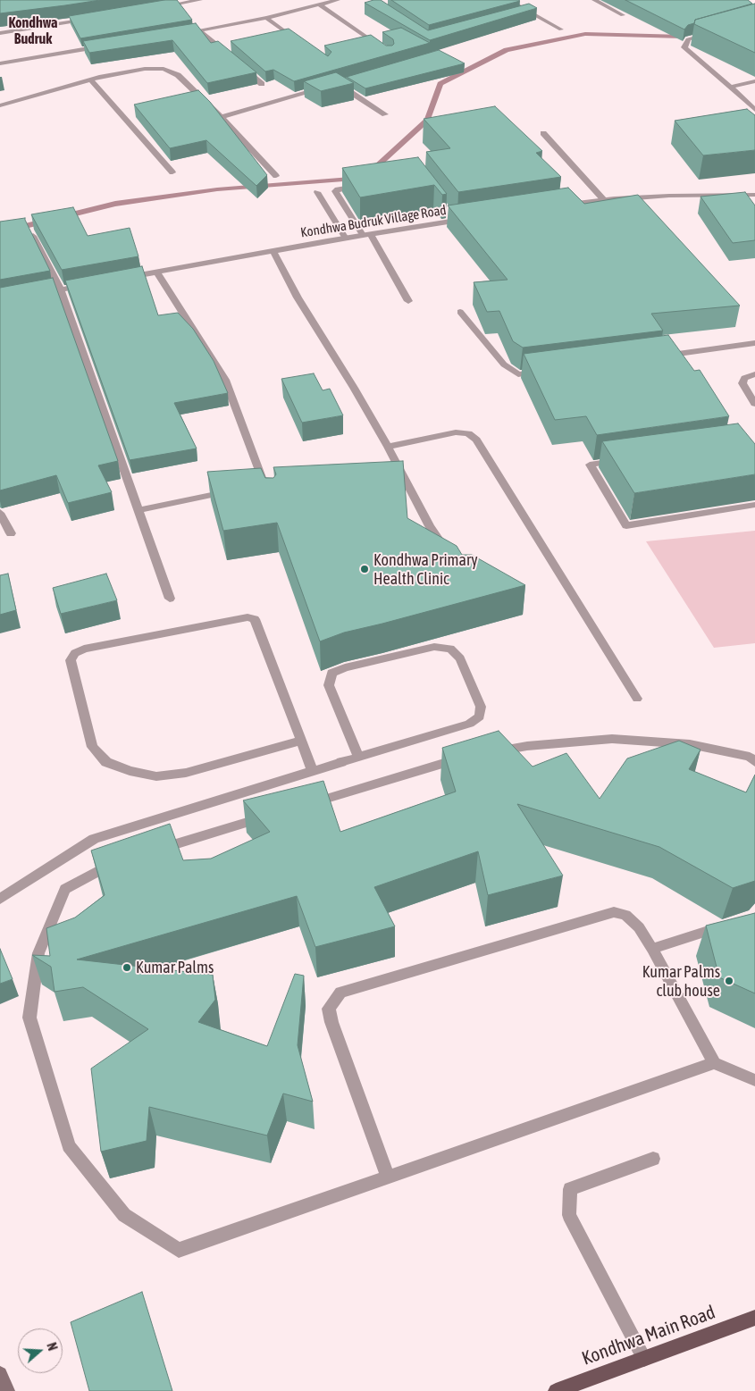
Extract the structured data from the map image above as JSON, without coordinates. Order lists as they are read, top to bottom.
{
  "streets": {
    "main road": ["Kondhwa Main Road"],
    "street": ["Kondhwa Budruk Village Road"]
  },
  "districts": ["Kondhwa Budruk"],
  "places": ["Kondhwa Primary Health Clinic", "Kumar Palms", "Kumar Palms club house"],
  "north": "right"
}
